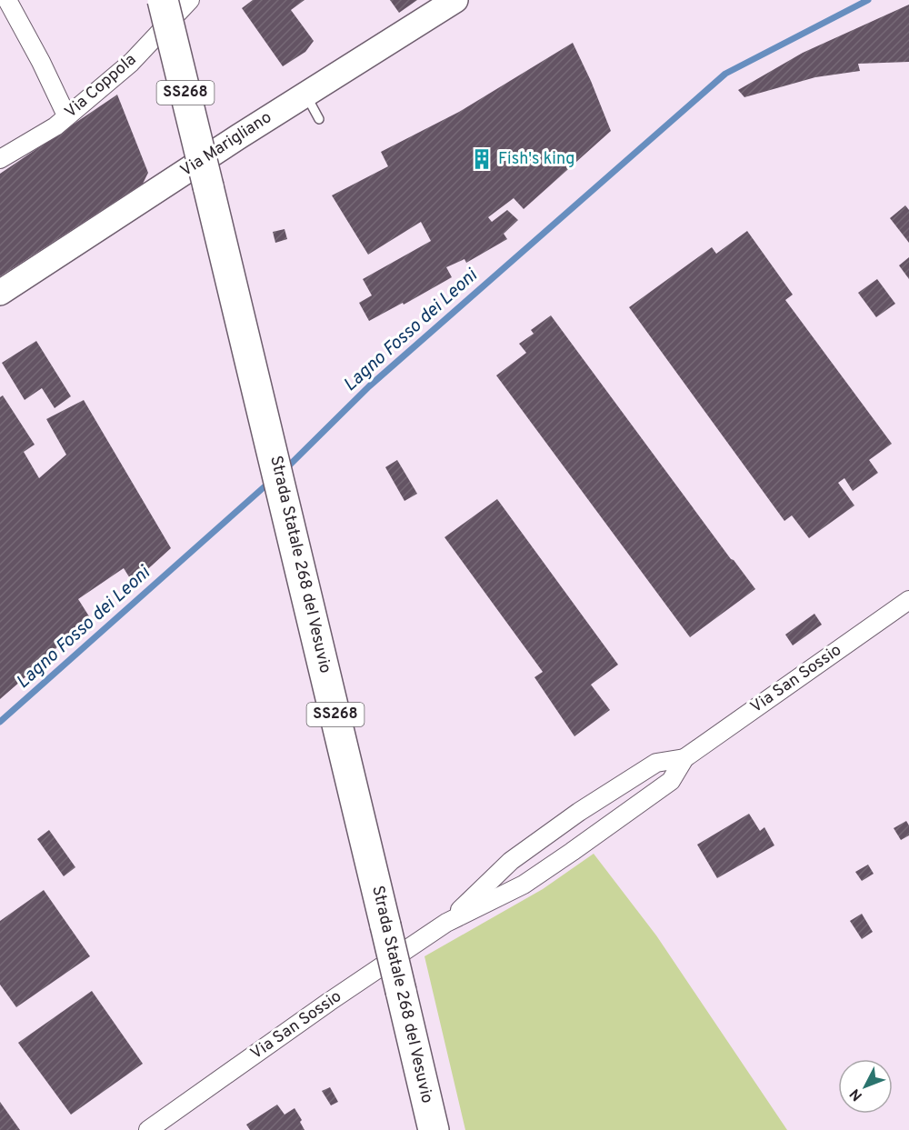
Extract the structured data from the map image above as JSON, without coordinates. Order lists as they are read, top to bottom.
{
  "streets": {
    "highway": ["SS268", "Strada Statale 268 del Vesuvio"],
    "street": ["Via Coppola", "Via Marigliano", "Via San Sossio"]
  },
  "water": ["Lagno Fosso dei Leoni"],
  "places": {
    "building": ["Fish's king"]
  },
  "north": "bottom left"
}
